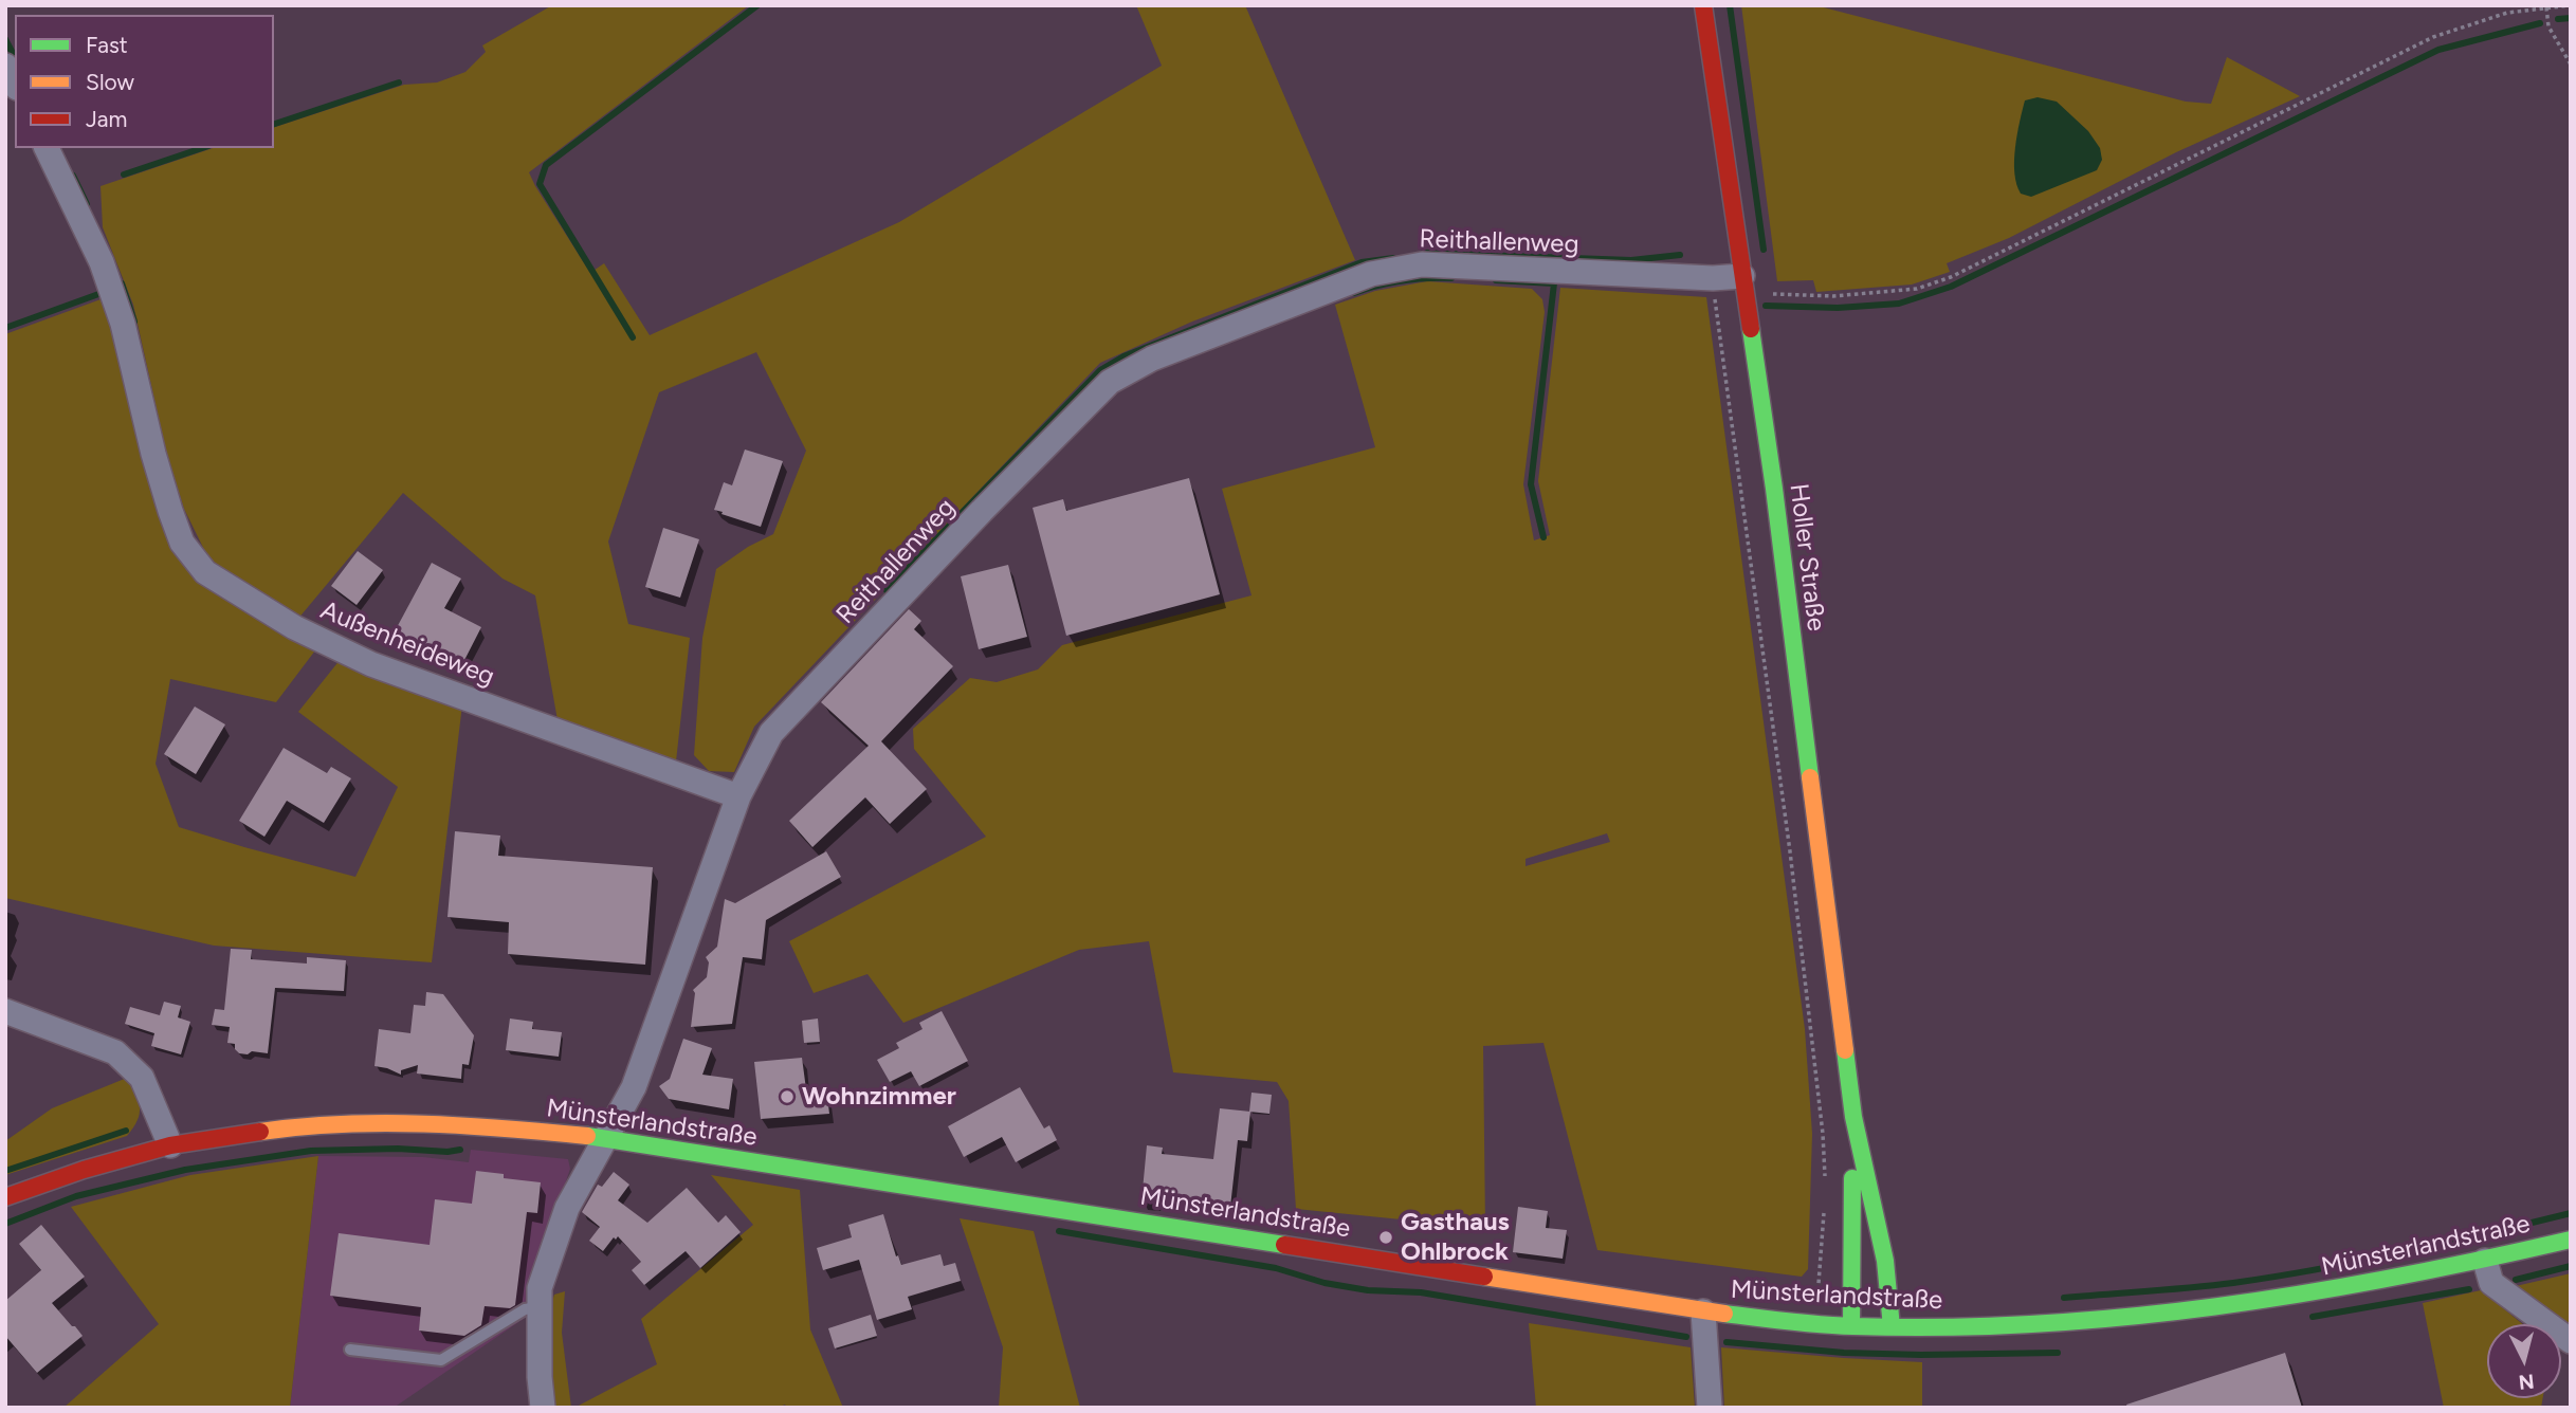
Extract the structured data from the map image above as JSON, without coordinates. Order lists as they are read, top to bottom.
{
  "streets": {
    "main road": ["Holler Straße", "Münsterlandstraße"],
    "street": ["Reithallenweg", "Außenheideweg"]
  },
  "crossings": [
    ["Reithallenweg", "Holler Straße"],
    ["Reithallenweg", "Außenheideweg"],
    ["Reithallenweg", "Münsterlandstraße"],
    ["Holler Straße", "Münsterlandstraße"]
  ],
  "places": ["Wohnzimmer", "Gasthaus Ohlbrock"],
  "legend": ["Fast", "Slow", "Jam"],
  "north": "bottom"
}
